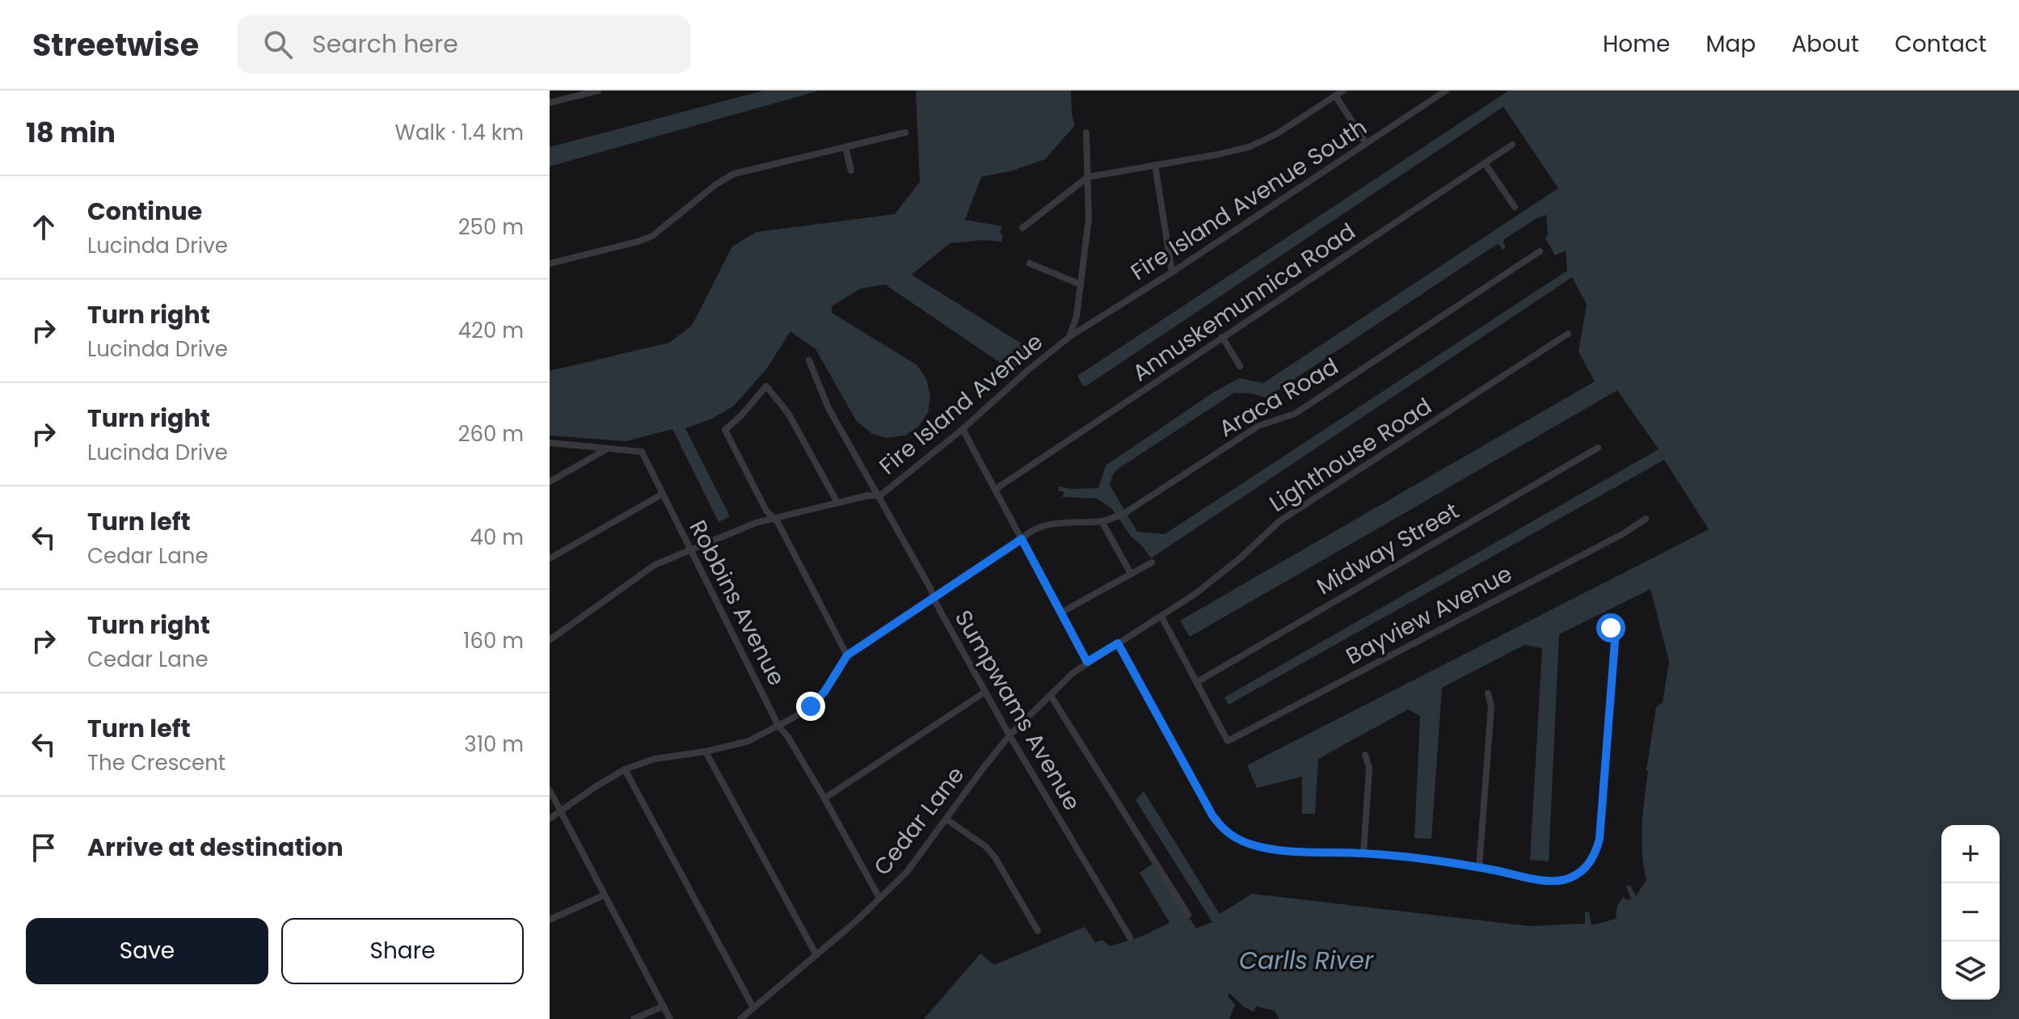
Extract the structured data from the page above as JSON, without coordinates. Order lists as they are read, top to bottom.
{
  "streets": {
    "street": [
      "Fire Island Avenue South",
      "Annuskemunnica Road",
      "Araca Road",
      "Fire Island Avenue",
      "Lighthouse Road",
      "Midway Street",
      "Robbins Avenue",
      "Bayview Avenue",
      "Sumpwams Avenue",
      "Cedar Lane"
    ]
  },
  "crossings": [
    ["Fire Island Avenue South", "Fire Island Avenue"],
    ["Araca Road", "Sumpwams Avenue"],
    ["Fire Island Avenue", "Robbins Avenue"],
    ["Fire Island Avenue", "Sumpwams Avenue"],
    ["Lighthouse Road", "Cedar Lane"],
    ["Midway Street", "Bayview Avenue"],
    ["Robbins Avenue", "Cedar Lane"],
    ["Sumpwams Avenue", "Cedar Lane"]
  ],
  "water": ["Carlls River"],
  "page": {
    "header": "Streetwise",
    "search": "Search here",
    "nav": [
      "Home",
      "Map",
      "About",
      "Contact"
    ],
    "heading": ["18 min", "Walk · 1.4 km"],
    "list": [
      ["Continue", "Lucinda Drive", "250 m"],
      ["Turn right", "Lucinda Drive", "420 m"],
      ["Turn right", "Lucinda Drive", "260 m"],
      ["Turn left", "Cedar Lane", "40 m"],
      ["Turn right", "Cedar Lane", "160 m"],
      ["Turn left", "The Crescent", "310 m"],
      "Arrive at destination"
    ],
    "map_buttons": ["+", "−"],
    "buttons": ["Save", "Share"]
  }
}
